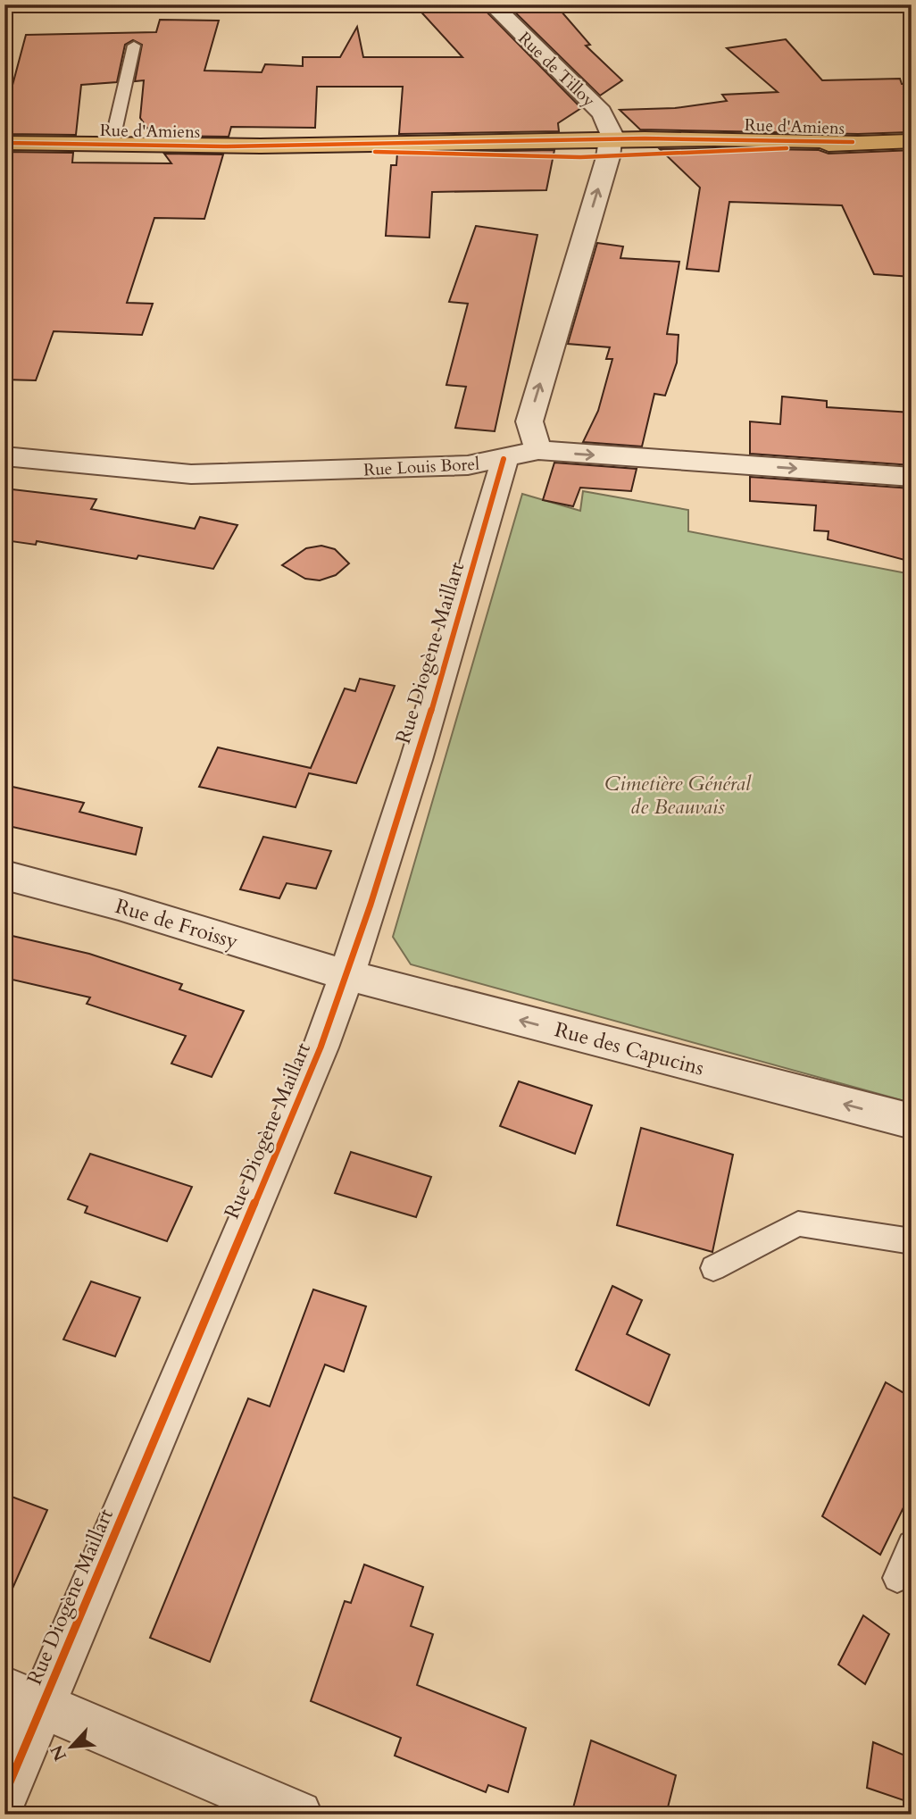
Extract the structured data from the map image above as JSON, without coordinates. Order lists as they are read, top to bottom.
{
  "streets": {
    "main road": ["Rue d'Amiens"],
    "street": [
      "Rue de Tilloy",
      "Rue Louis Borel",
      "Rue Diogène Maillart",
      "Rue de Froissy",
      "Rue des Capucins"
    ]
  },
  "crossings": [
    ["Rue de Tilloy", "Rue d'Amiens"],
    ["Rue de Tilloy", "Rue Diogène Maillart"],
    ["Rue d'Amiens", "Rue Diogène Maillart"],
    ["Rue Louis Borel", "Rue Diogène Maillart"],
    ["Rue Diogène Maillart", "Rue de Froissy"],
    ["Rue Diogène Maillart", "Rue des Capucins"],
    ["Rue de Froissy", "Rue des Capucins"]
  ],
  "one_way": ["Rue Louis Borel", "Rue des Capucins"],
  "parks": ["Cimetière Général de Beauvais"],
  "north": "bottom left"
}
